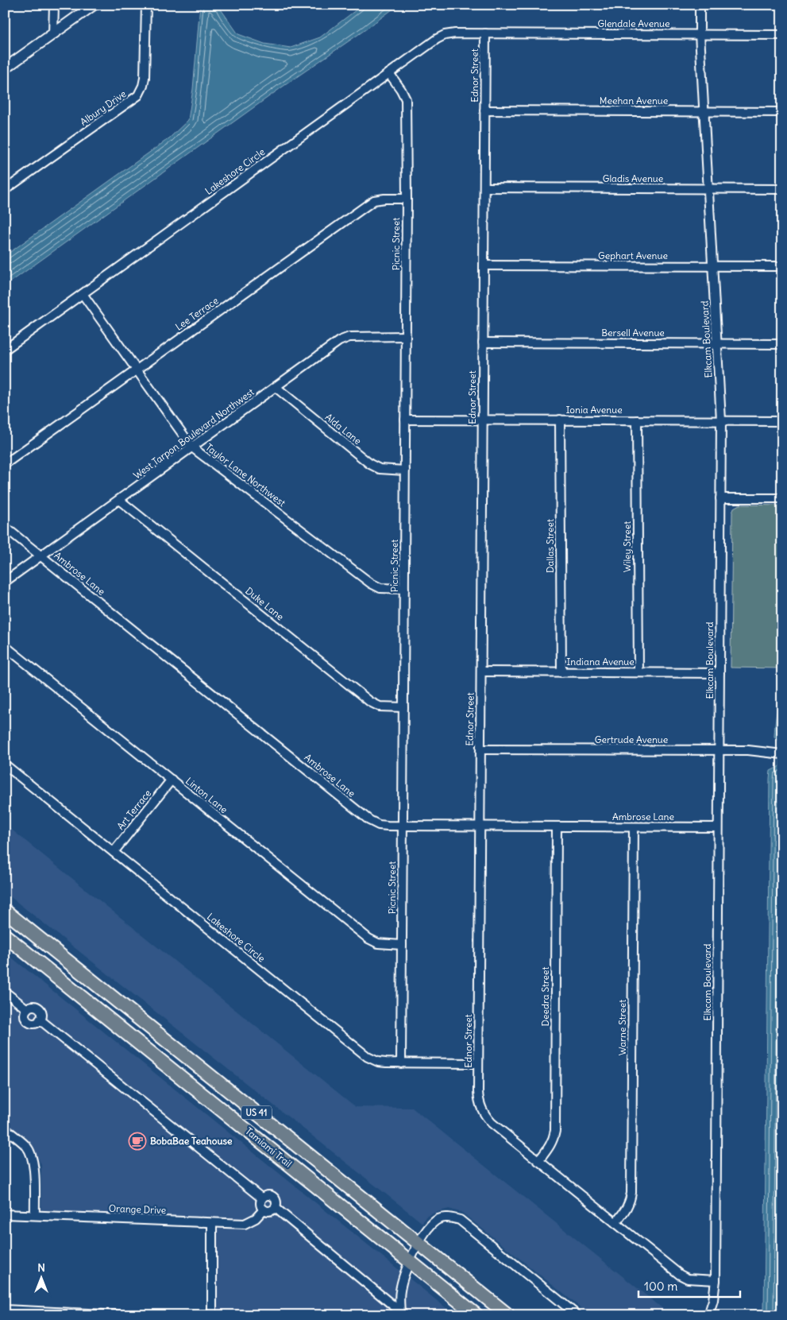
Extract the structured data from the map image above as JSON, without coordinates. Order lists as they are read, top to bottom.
{
  "streets": {
    "main road": ["US 41", "Tamiami Trail"],
    "street": [
      "Glendale Avenue",
      "Ednor Street",
      "Meehan Avenue",
      "Albury Drive",
      "Lakeshore Circle",
      "Gladis Avenue",
      "Picnic Street",
      "Gephart Avenue",
      "Lee Terrace",
      "Bersell Avenue",
      "Elkcam Boulevard",
      "Ionia Avenue",
      "Alda Lane",
      "West Tarpon Boulevard Northwest",
      "Taylor Lane Northwest",
      "Dallas Street",
      "Wiley Street",
      "Ambrose Lane",
      "Duke Lane",
      "Indiana Avenue",
      "Gertrude Avenue",
      "Linton Lane",
      "Art Terrace",
      "Deedra Street",
      "Warne Street",
      "Orange Drive"
    ]
  },
  "crossings": [
    ["Glendale Avenue", "Ednor Street"],
    ["Glendale Avenue", "Lakeshore Circle"],
    ["Glendale Avenue", "Elkcam Boulevard"],
    ["Ednor Street", "Meehan Avenue"],
    ["Ednor Street", "Lakeshore Circle"],
    ["Ednor Street", "Gladis Avenue"],
    ["Ednor Street", "Gephart Avenue"],
    ["Ednor Street", "Bersell Avenue"],
    ["Ednor Street", "Elkcam Boulevard"],
    ["Ednor Street", "Ionia Avenue"],
    ["Ednor Street", "Ambrose Lane"],
    ["Ednor Street", "Indiana Avenue"],
    ["Ednor Street", "Gertrude Avenue"],
    ["Ednor Street", "Deedra Street"],
    ["Ednor Street", "Warne Street"],
    ["Meehan Avenue", "Elkcam Boulevard"],
    ["Lakeshore Circle", "Picnic Street"],
    ["Lakeshore Circle", "Taylor Lane Northwest"],
    ["Lakeshore Circle", "Art Terrace"],
    ["Gladis Avenue", "Elkcam Boulevard"],
    ["Picnic Street", "Lee Terrace"],
    ["Picnic Street", "Ionia Avenue"],
    ["Picnic Street", "Alda Lane"],
    ["Picnic Street", "West Tarpon Boulevard Northwest"],
    ["Picnic Street", "Taylor Lane Northwest"],
    ["Picnic Street", "Ambrose Lane"],
    ["Picnic Street", "Duke Lane"],
    ["Picnic Street", "Linton Lane"],
    ["Gephart Avenue", "Elkcam Boulevard"],
    ["Lee Terrace", "Taylor Lane Northwest"],
    ["Bersell Avenue", "Elkcam Boulevard"],
    ["Elkcam Boulevard", "Ionia Avenue"],
    ["Elkcam Boulevard", "Ambrose Lane"],
    ["Elkcam Boulevard", "Indiana Avenue"],
    ["Elkcam Boulevard", "Gertrude Avenue"],
    ["Ionia Avenue", "Dallas Street"],
    ["Ionia Avenue", "Wiley Street"],
    ["Alda Lane", "West Tarpon Boulevard Northwest"],
    ["West Tarpon Boulevard Northwest", "Taylor Lane Northwest"],
    ["West Tarpon Boulevard Northwest", "Ambrose Lane"],
    ["West Tarpon Boulevard Northwest", "Duke Lane"],
    ["Dallas Street", "Indiana Avenue"],
    ["Wiley Street", "Indiana Avenue"],
    ["Ambrose Lane", "Deedra Street"],
    ["Ambrose Lane", "Warne Street"],
    ["Linton Lane", "Art Terrace"]
  ],
  "places": {
    "cafe": ["BobaBae Teahouse"]
  },
  "scale_bar": "100 m",
  "north": "top"
}
